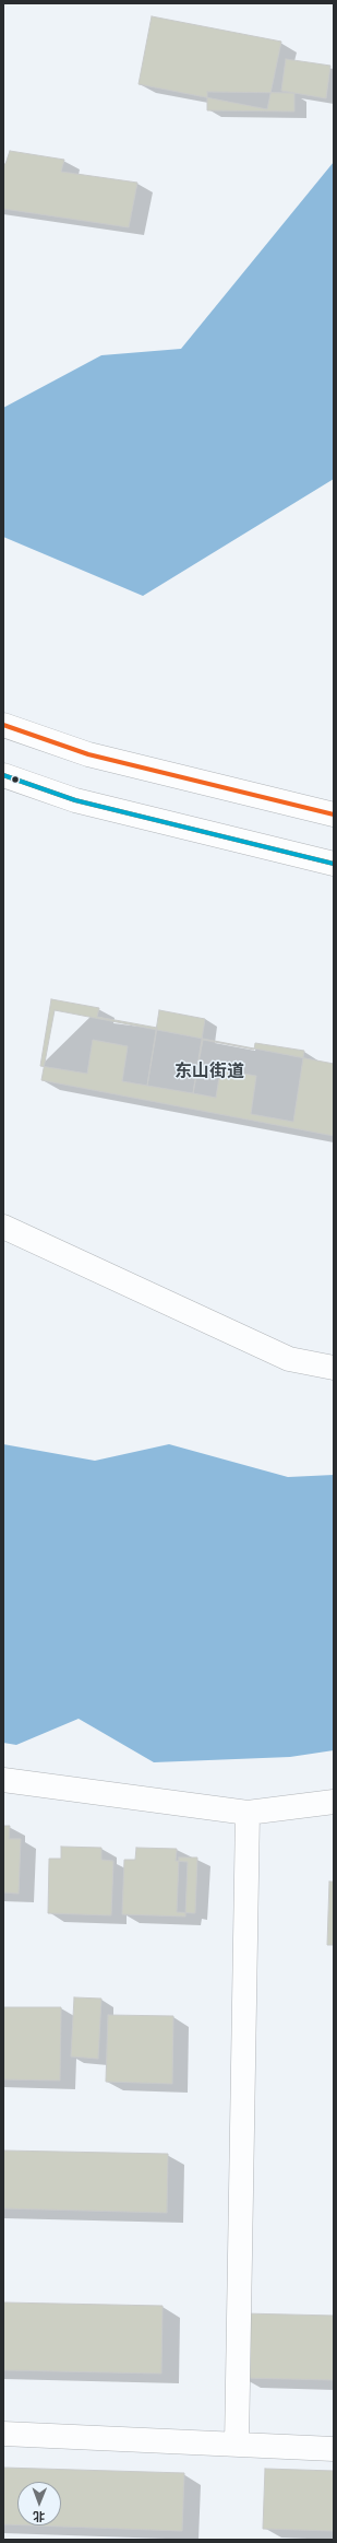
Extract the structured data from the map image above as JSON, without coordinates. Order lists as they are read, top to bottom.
{
  "districts": ["东山街道"],
  "north": "bottom"
}
